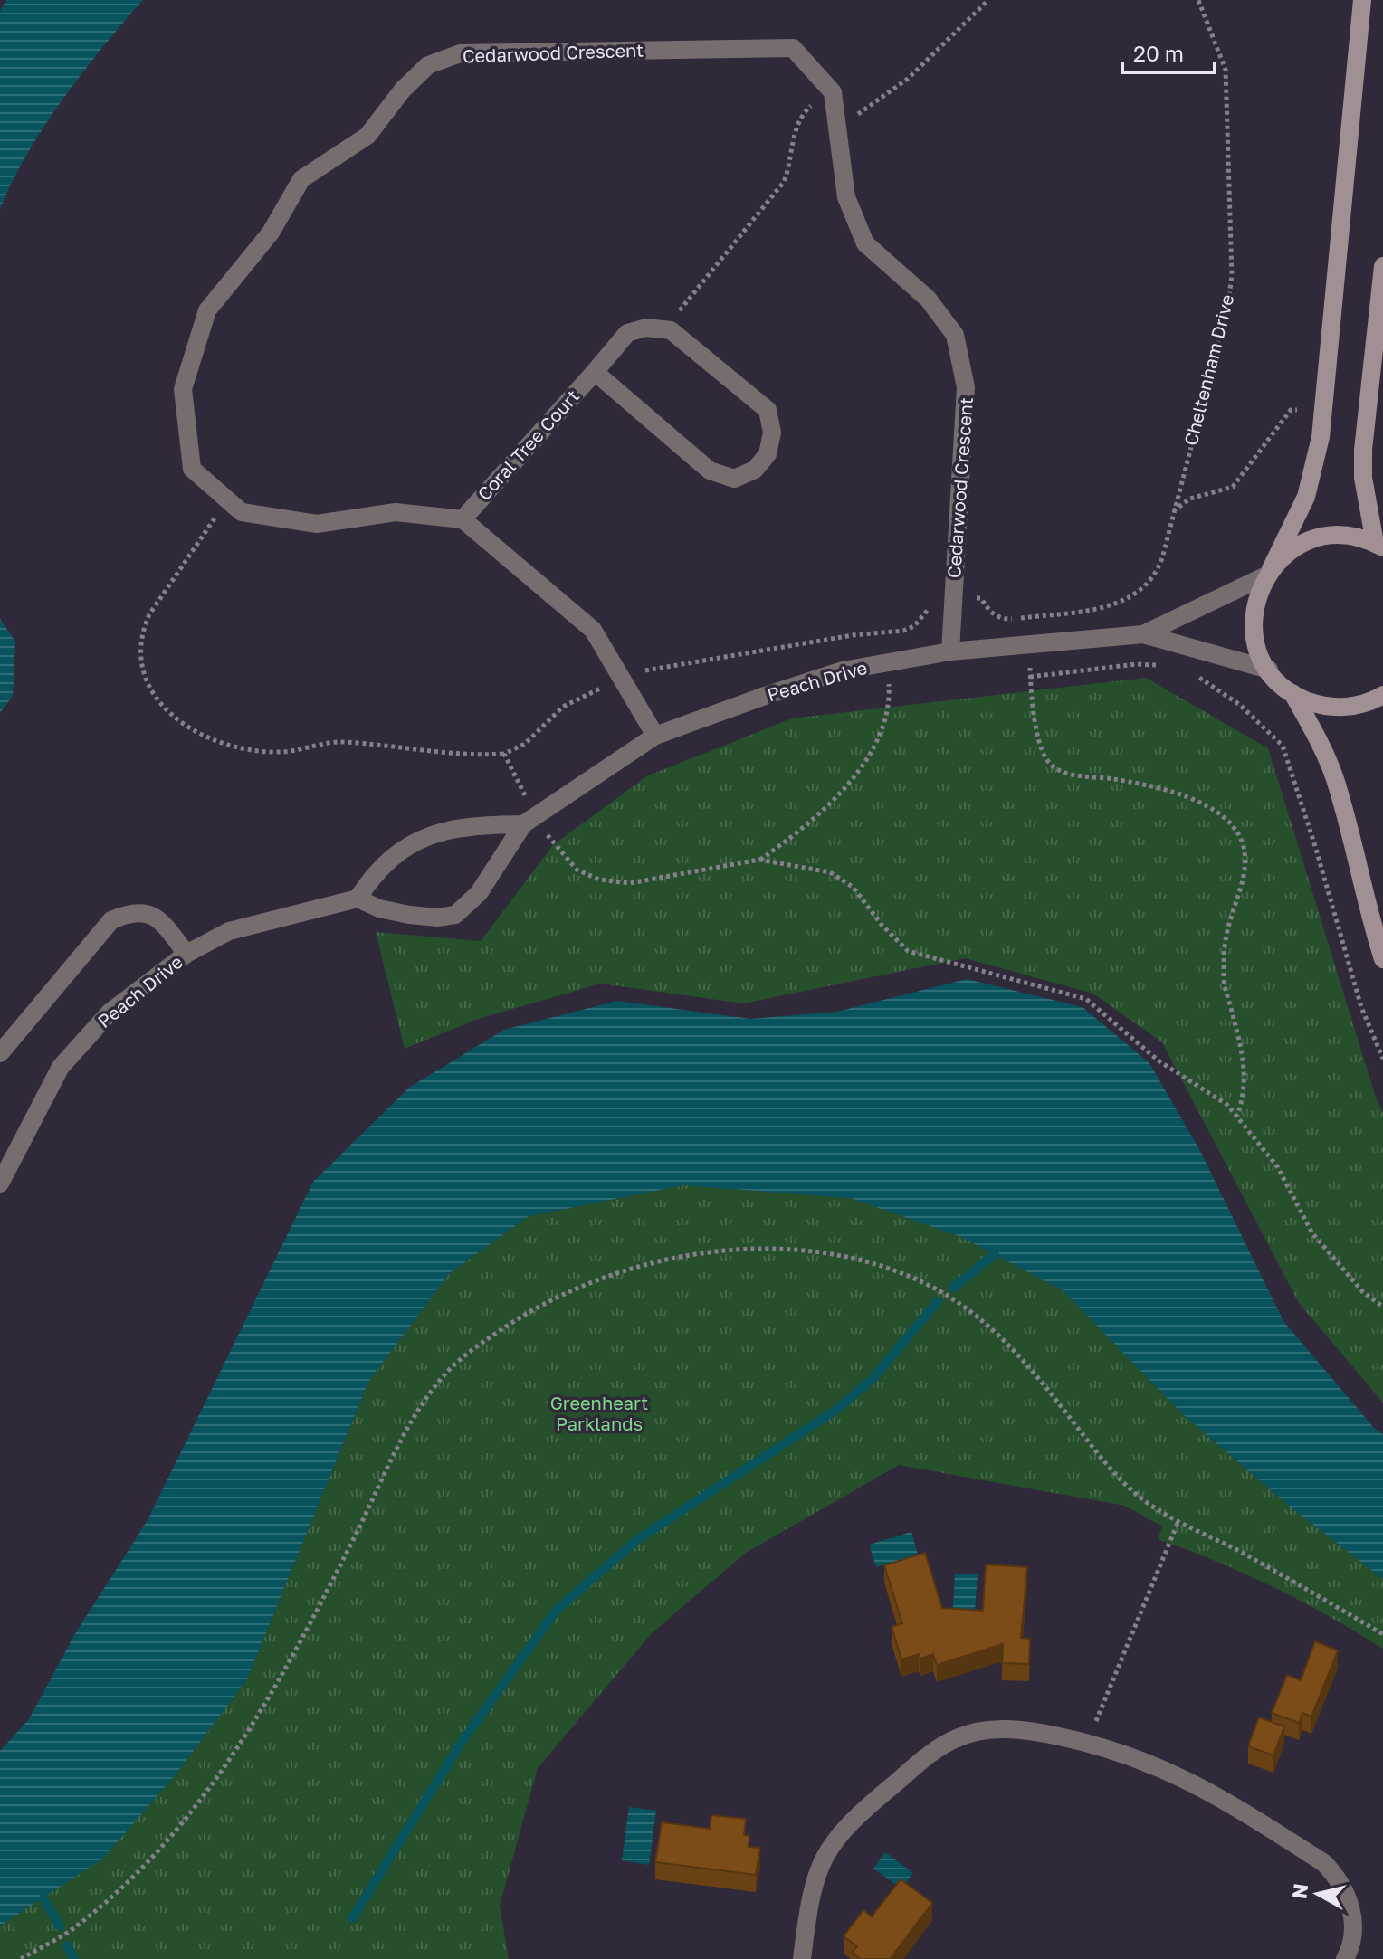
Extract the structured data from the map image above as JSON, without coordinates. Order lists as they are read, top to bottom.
{
  "streets": {
    "street": ["Cedarwood Crescent", "Coral Tree Court", "Peach Drive"],
    "path": ["Cheltenham Drive"]
  },
  "crossings": [
    ["Cedarwood Crescent", "Coral Tree Court"],
    ["Cedarwood Crescent", "Peach Drive"]
  ],
  "parks": ["Greenheart Parklands"],
  "scale_bar": "20 m",
  "north": "left"
}
